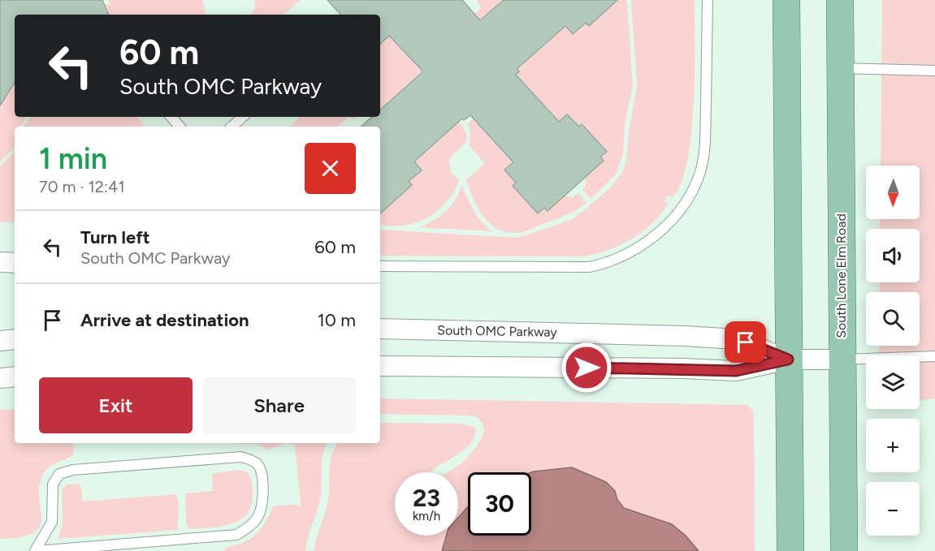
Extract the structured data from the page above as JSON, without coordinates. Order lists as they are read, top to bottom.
{
  "streets": {
    "main road": ["South Lone Elm Road"],
    "street": ["South OMC Parkway"]
  },
  "crossings": [
    ["South Lone Elm Road", "South OMC Parkway"]
  ],
  "north": "bottom",
  "page": {
    "turn": ["60 m", "South OMC Parkway"],
    "heading": ["1 min", "70 m · 12:41"],
    "map_buttons": ["+", "−"],
    "list": [
      {
        "name": "Turn left",
        "note": "South OMC Parkway",
        "value": "60 m"
      },
      {
        "name": "Arrive at destination",
        "value": "10 m"
      }
    ],
    "buttons": ["Exit", "Share"],
    "speed": "23 km/h",
    "limit": "30"
  }
}
